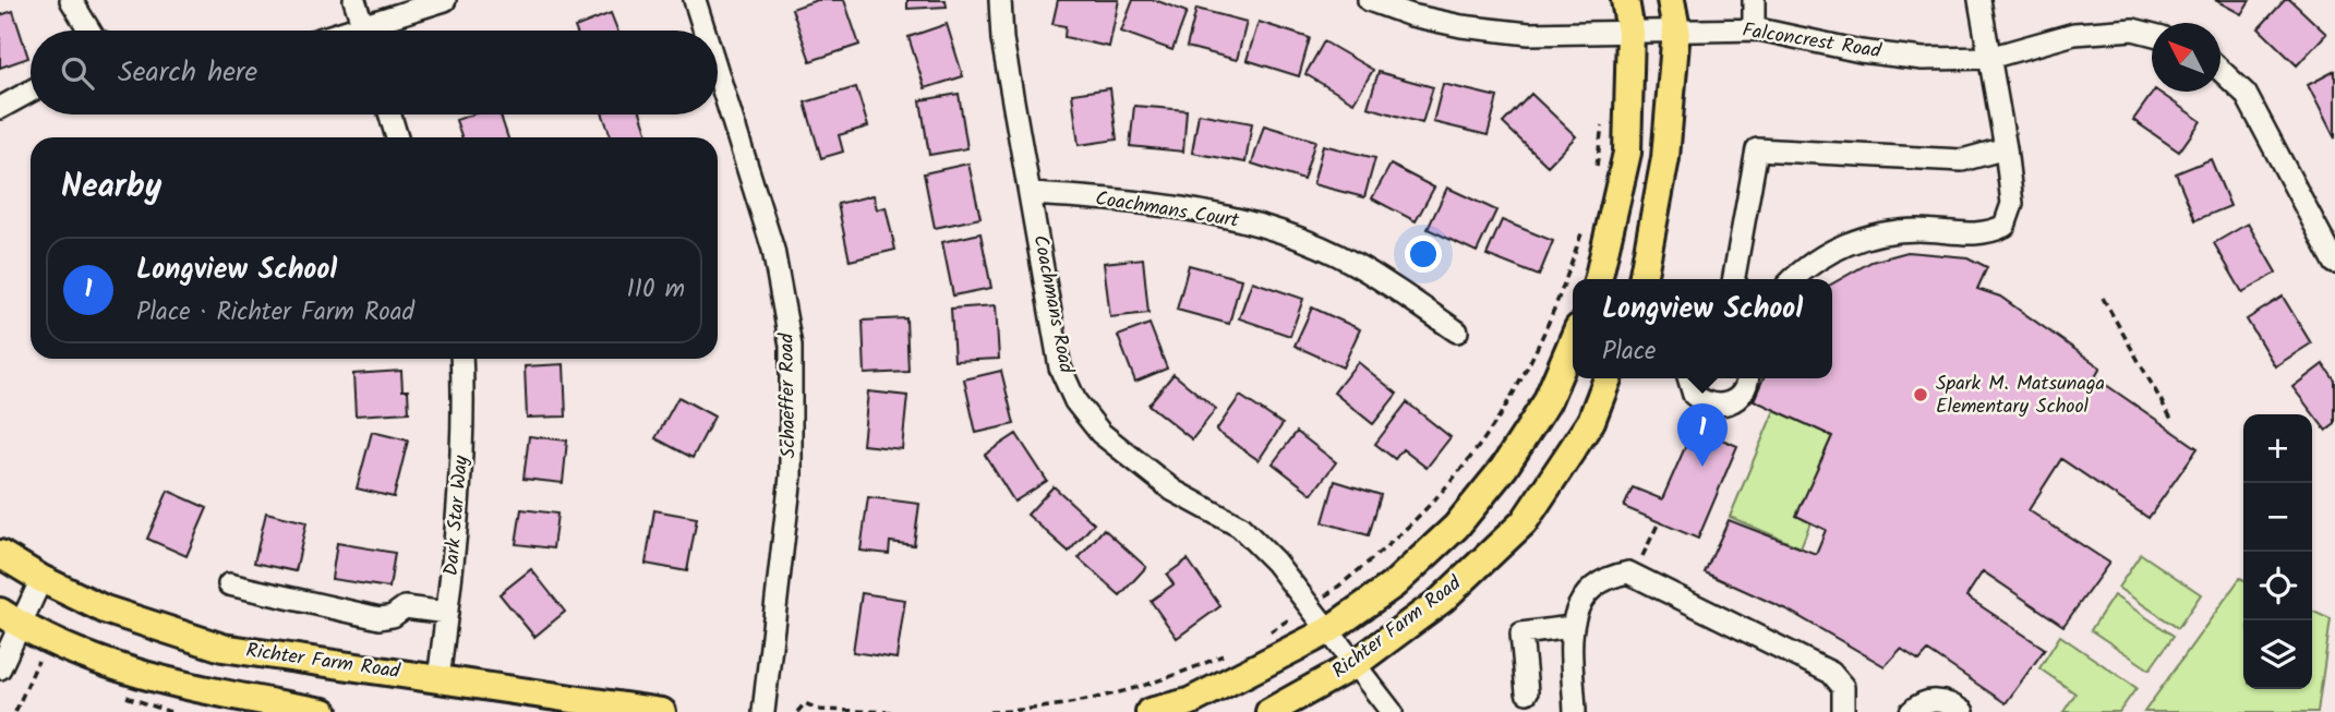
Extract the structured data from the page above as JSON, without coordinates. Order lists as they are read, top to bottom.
{
  "streets": {
    "main road": ["Richter Farm Road"],
    "street": [
      "Falconcrest Road",
      "Coachmans Court",
      "Coachmans Road",
      "Schaeffer Road",
      "Dark Star Way"
    ]
  },
  "crossings": [
    ["Coachmans Court", "Coachmans Road"],
    ["Coachmans Road", "Richter Farm Road"],
    ["Dark Star Way", "Richter Farm Road"]
  ],
  "places": ["Spark M. Matsunaga Elementary School"],
  "north": "top left",
  "page": {
    "search": "Search here",
    "heading": "Nearby",
    "list": [
      {
        "mark": "1",
        "name": "Longview School",
        "note": "Place · Richter Farm Road",
        "value": "110 m"
      }
    ],
    "popup": ["Longview School", "Place"],
    "pins": "1",
    "map_buttons": ["+", "−"]
  }
}
